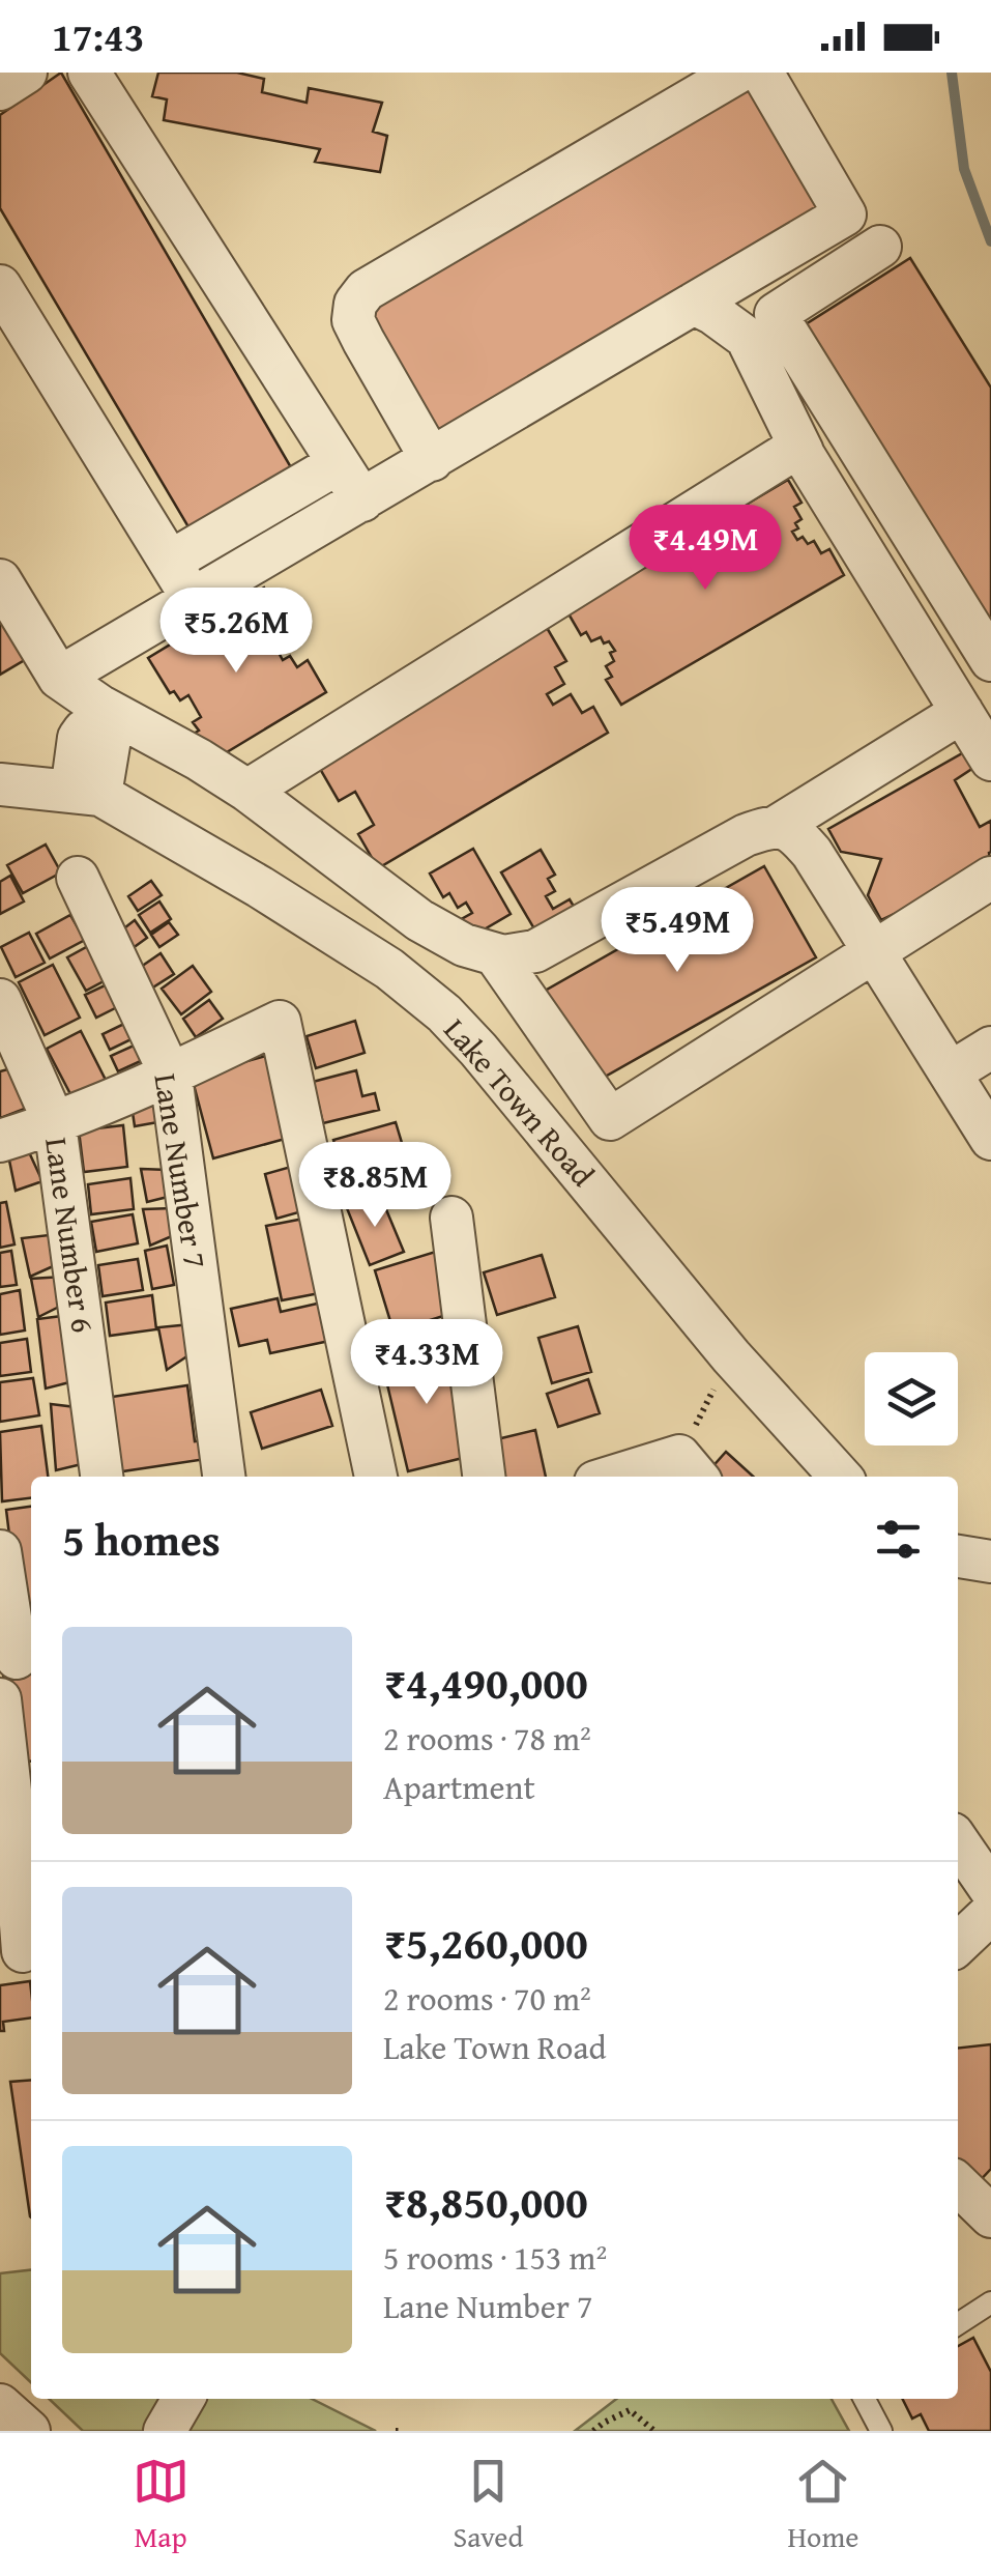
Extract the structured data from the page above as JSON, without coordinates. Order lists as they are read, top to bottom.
{
  "streets": {
    "street": ["Lake Town Road", "Lane Number 7", "Lane Number 6"]
  },
  "page": {
    "status": "17:43",
    "price": [
      "₹4.49M",
      "₹5.26M",
      "₹5.49M",
      "₹8.85M",
      "₹4.33M"
    ],
    "heading": "5 homes",
    "list": [
      {
        "name": "₹4,490,000",
        "note": "2 rooms · 78 m² · Apartment"
      },
      {
        "name": "₹5,260,000",
        "note": "2 rooms · 70 m² · Lake Town Road"
      },
      {
        "name": "₹8,850,000",
        "note": "5 rooms · 153 m² · Lane Number 7"
      }
    ],
    "tabs": ["Map", "Saved", "Home"]
  }
}
